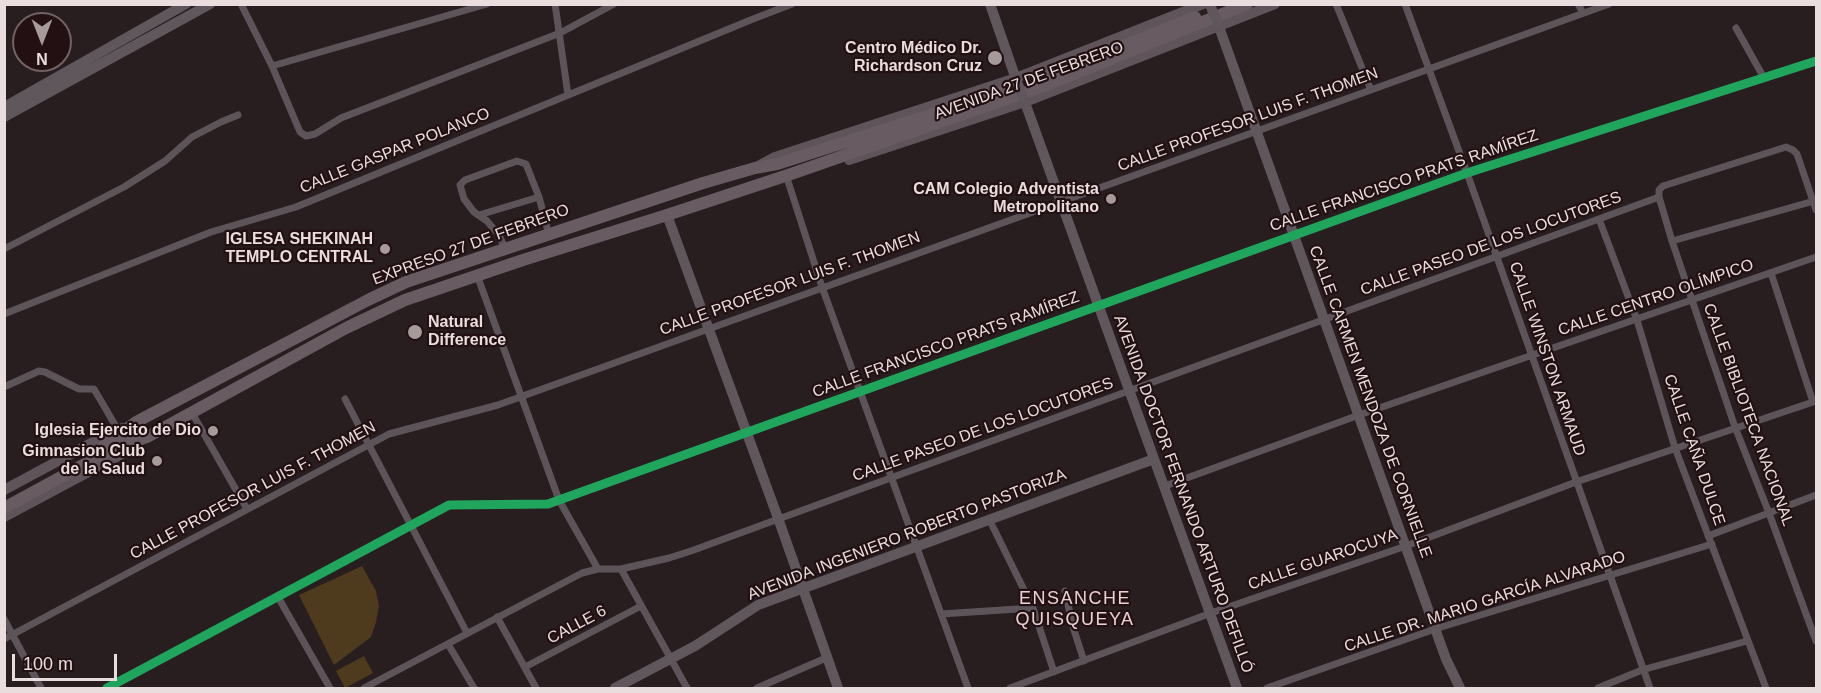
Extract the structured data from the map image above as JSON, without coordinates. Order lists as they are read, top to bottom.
{
  "streets": {
    "highway": ["EXPRESO 27 DE FEBRERO"],
    "main road": ["AVENIDA 27 DE FEBRERO"],
    "street": [
      "CALLE PROFESOR LUIS F. THOMEN",
      "CALLE GASPAR POLANCO",
      "CALLE FRANCISCO PRATS RAMÍREZ",
      "CALLE PASEO DE LOS LOCUTORES",
      "CALLE CENTRO OLÍMPICO",
      "CALLE WINSTON ARMAUD",
      "CALLE CARMEN MENDOZA DE CORNIELLE",
      "CALLE BIBLIOTECA NACIONAL",
      "CALLE CAÑA DULCE",
      "AVENIDA DOCTOR FERNANDO ARTURO DEFILLÓ",
      "AVENIDA INGENIERO ROBERTO PASTORIZA",
      "CALLE GUAROCUYA",
      "CALLE DR. MARIO GARCÍA ALVARADO",
      "CALLE 6"
    ]
  },
  "crossings": [
    ["AVENIDA 27 DE FEBRERO", "EXPRESO 27 DE FEBRERO"],
    ["AVENIDA 27 DE FEBRERO", "CALLE CARMEN MENDOZA DE CORNIELLE"],
    ["AVENIDA 27 DE FEBRERO", "AVENIDA DOCTOR FERNANDO ARTURO DEFILLÓ"],
    ["CALLE PROFESOR LUIS F. THOMEN", "CALLE WINSTON ARMAUD"],
    ["CALLE PROFESOR LUIS F. THOMEN", "CALLE CARMEN MENDOZA DE CORNIELLE"],
    ["CALLE PROFESOR LUIS F. THOMEN", "AVENIDA DOCTOR FERNANDO ARTURO DEFILLÓ"],
    ["CALLE FRANCISCO PRATS RAMÍREZ", "CALLE WINSTON ARMAUD"],
    ["CALLE FRANCISCO PRATS RAMÍREZ", "CALLE CARMEN MENDOZA DE CORNIELLE"],
    ["CALLE FRANCISCO PRATS RAMÍREZ", "AVENIDA DOCTOR FERNANDO ARTURO DEFILLÓ"],
    ["CALLE PASEO DE LOS LOCUTORES", "CALLE WINSTON ARMAUD"],
    ["CALLE PASEO DE LOS LOCUTORES", "CALLE CARMEN MENDOZA DE CORNIELLE"],
    ["CALLE PASEO DE LOS LOCUTORES", "CALLE BIBLIOTECA NACIONAL"],
    ["CALLE PASEO DE LOS LOCUTORES", "CALLE CAÑA DULCE"],
    ["CALLE PASEO DE LOS LOCUTORES", "AVENIDA DOCTOR FERNANDO ARTURO DEFILLÓ"],
    ["CALLE CENTRO OLÍMPICO", "CALLE WINSTON ARMAUD"],
    ["CALLE CENTRO OLÍMPICO", "CALLE CARMEN MENDOZA DE CORNIELLE"],
    ["CALLE CENTRO OLÍMPICO", "CALLE BIBLIOTECA NACIONAL"],
    ["CALLE CENTRO OLÍMPICO", "CALLE CAÑA DULCE"],
    ["CALLE CENTRO OLÍMPICO", "AVENIDA DOCTOR FERNANDO ARTURO DEFILLÓ"],
    ["CALLE WINSTON ARMAUD", "CALLE GUAROCUYA"],
    ["CALLE WINSTON ARMAUD", "CALLE DR. MARIO GARCÍA ALVARADO"],
    ["CALLE CARMEN MENDOZA DE CORNIELLE", "CALLE GUAROCUYA"],
    ["CALLE CARMEN MENDOZA DE CORNIELLE", "CALLE DR. MARIO GARCÍA ALVARADO"],
    ["CALLE BIBLIOTECA NACIONAL", "CALLE GUAROCUYA"],
    ["CALLE CAÑA DULCE", "CALLE GUAROCUYA"],
    ["CALLE CAÑA DULCE", "CALLE DR. MARIO GARCÍA ALVARADO"],
    ["AVENIDA DOCTOR FERNANDO ARTURO DEFILLÓ", "AVENIDA INGENIERO ROBERTO PASTORIZA"],
    ["AVENIDA DOCTOR FERNANDO ARTURO DEFILLÓ", "CALLE GUAROCUYA"]
  ],
  "districts": ["ENSANCHE QUISQUEYA"],
  "places": [
    "Centro Médico Dr. Richardson Cruz",
    "CAM Colegio Adventista Metropolitano",
    "IGLESA SHEKINAH TEMPLO CENTRAL",
    "Natural Difference",
    "Iglesia Ejercito de Dio",
    "Gimnasion Club de la Salud"
  ],
  "scale_bar": "100 m",
  "north": "bottom"
}
